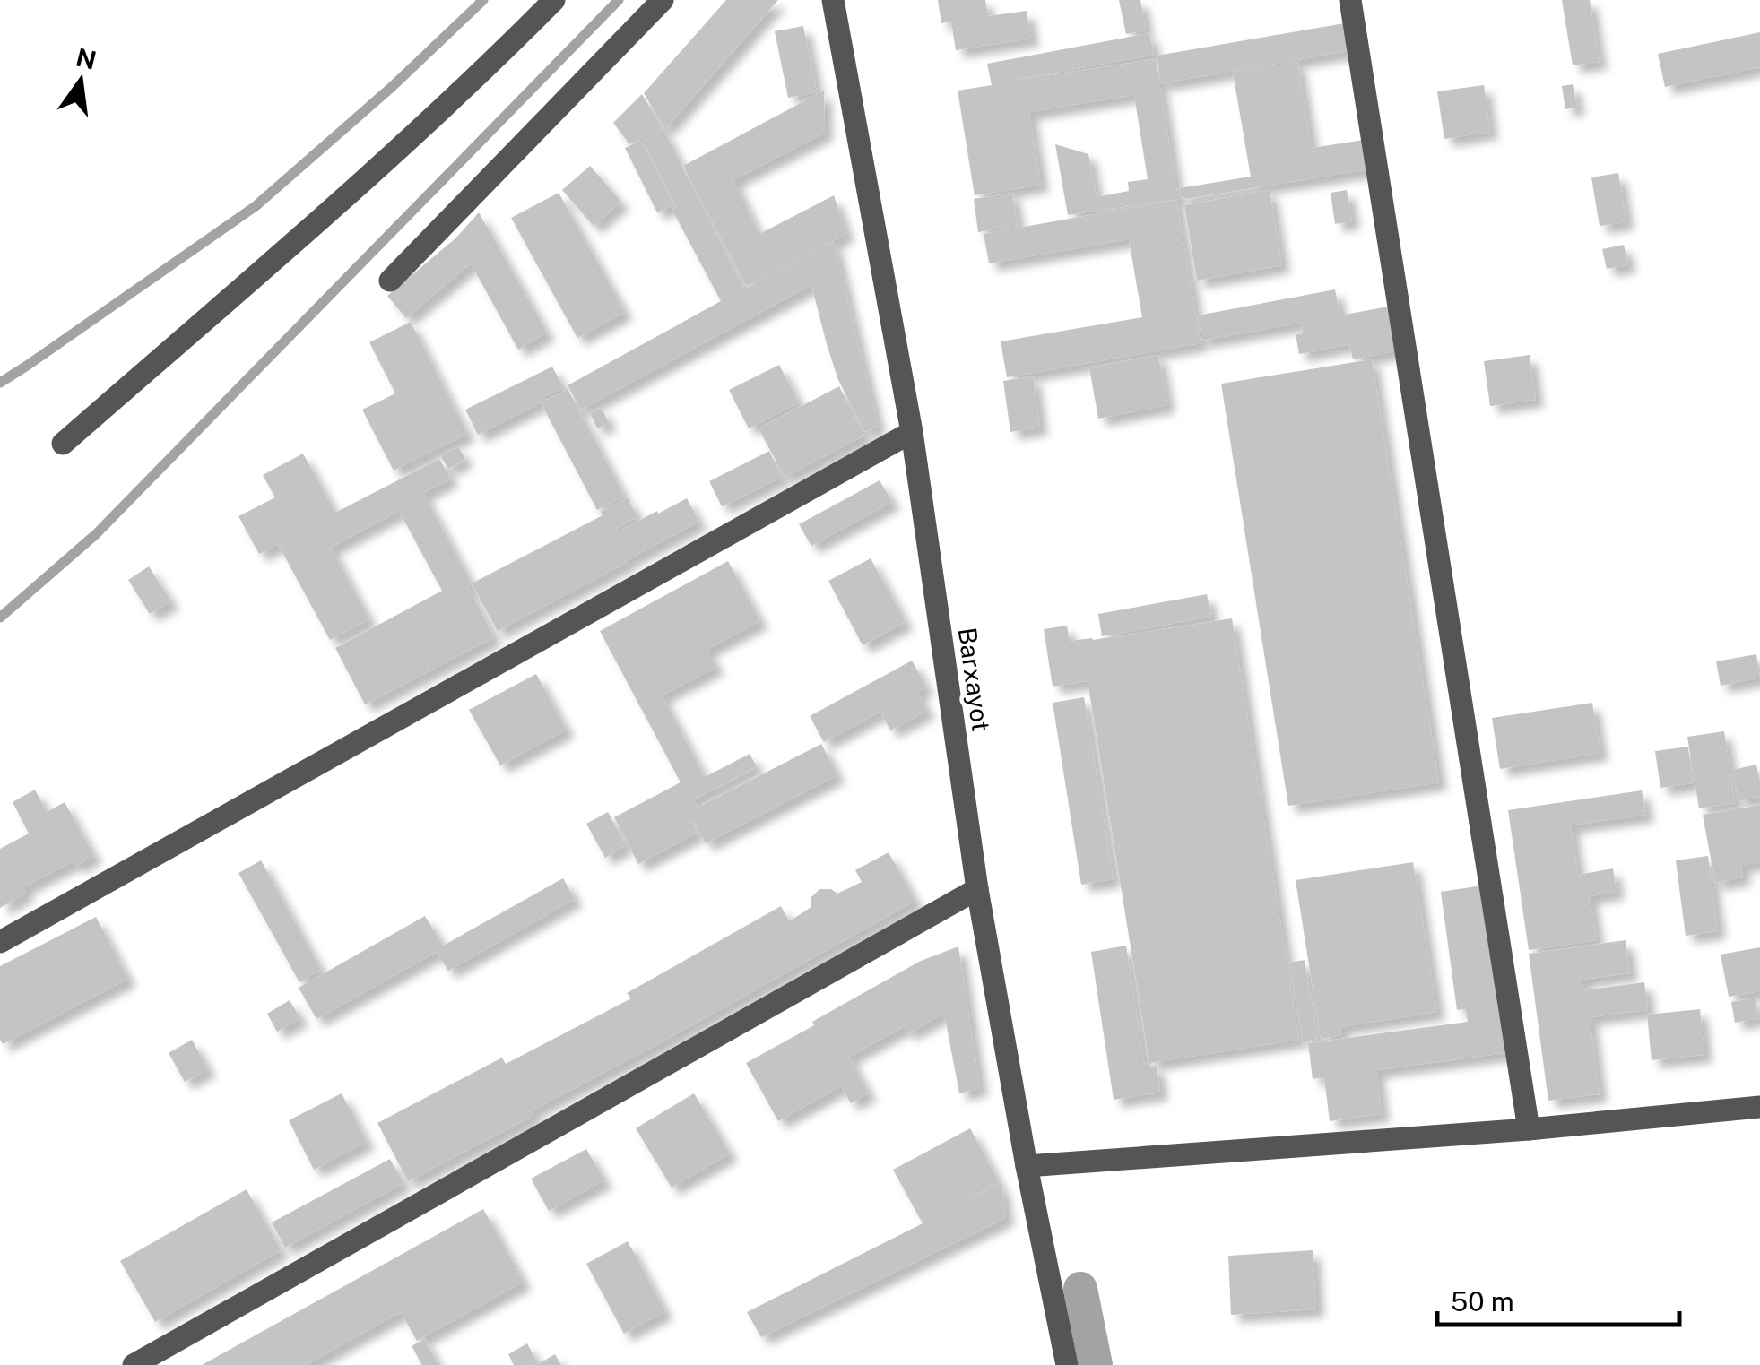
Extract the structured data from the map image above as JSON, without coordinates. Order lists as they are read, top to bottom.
{
  "streets": {
    "street": ["Barxayot"]
  },
  "scale_bar": "50 m",
  "north": "top"
}
